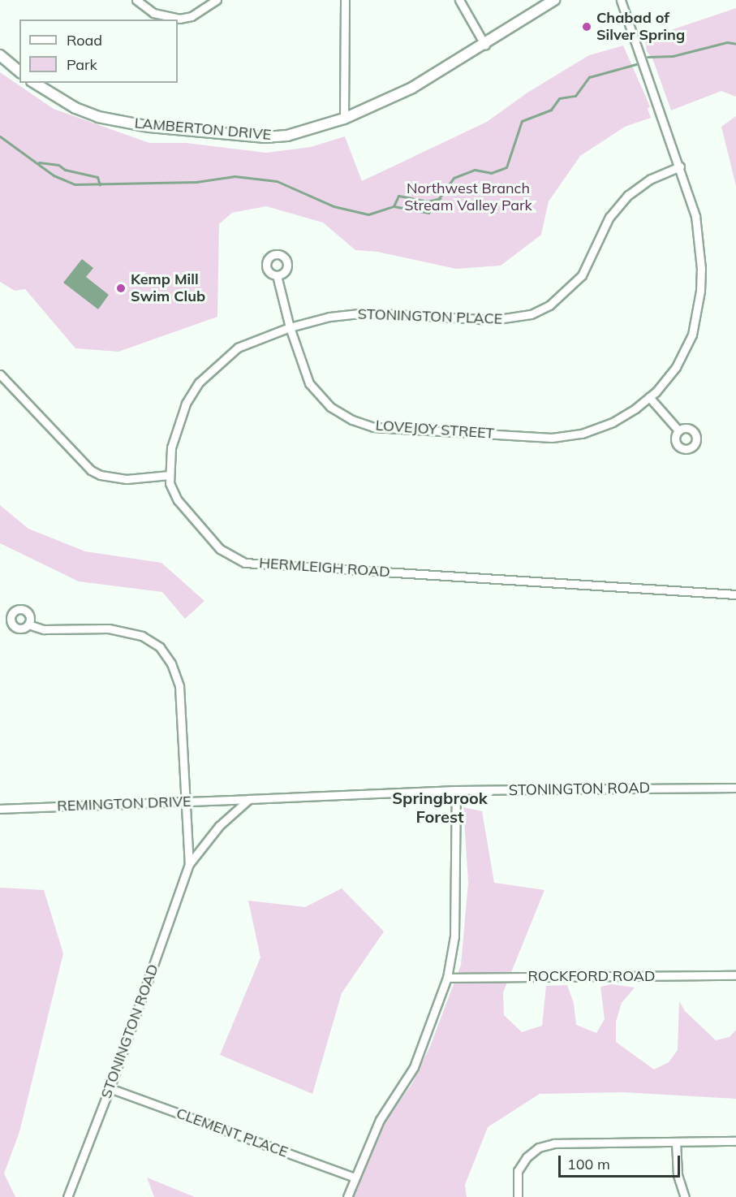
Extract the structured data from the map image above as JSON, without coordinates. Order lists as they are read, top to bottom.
{
  "streets": {
    "street": [
      "LAMBERTON DRIVE",
      "STONINGTON PLACE",
      "LOVEJOY STREET",
      "HERMLEIGH ROAD",
      "STONINGTON ROAD",
      "REMINGTON DRIVE",
      "ROCKFORD ROAD",
      "CLEMENT PLACE"
    ]
  },
  "crossings": [
    ["STONINGTON PLACE", "LOVEJOY STREET"],
    ["STONINGTON PLACE", "HERMLEIGH ROAD"],
    ["STONINGTON ROAD", "REMINGTON DRIVE"],
    ["STONINGTON ROAD", "CLEMENT PLACE"]
  ],
  "districts": ["Springbrook Forest"],
  "parks": ["Northwest Branch Stream Valley Park"],
  "places": ["Chabad of Silver Spring", "Kemp Mill Swim Club"],
  "legend": ["Road", "Park"],
  "scale_bar": "100 m"
}
